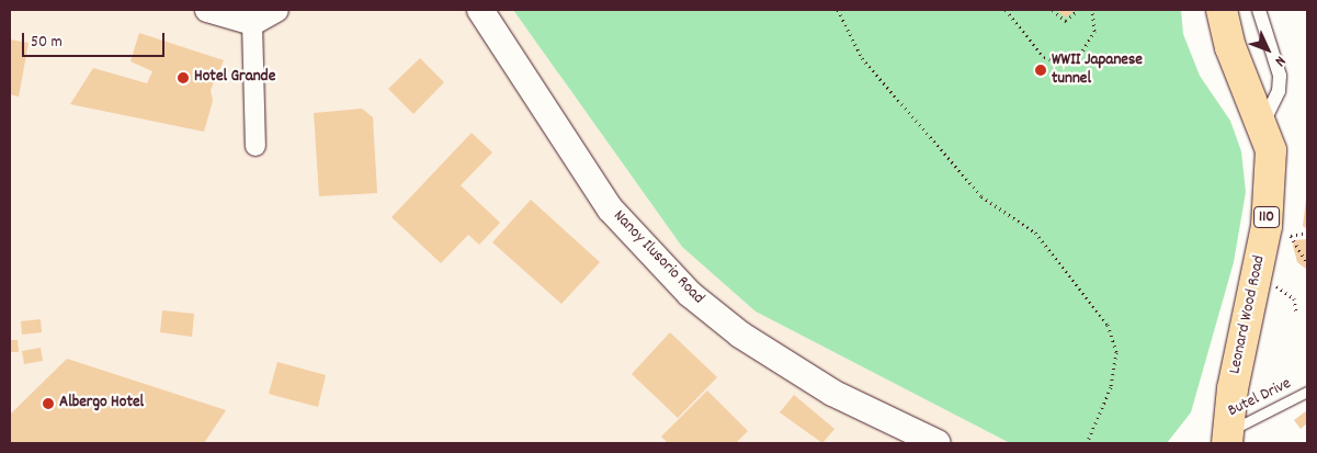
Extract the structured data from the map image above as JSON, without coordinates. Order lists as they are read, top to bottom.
{
  "streets": {
    "main road": ["110", "Nanoy Ilusorio Road", "Leonard Wood Road"],
    "lane": ["Butel Drive"]
  },
  "crossings": [
    ["Leonard Wood Road", "Butel Drive"]
  ],
  "places": ["WWII Japanese tunnel", "Hotel Grande", "Albergo Hotel"],
  "scale_bar": "50 m",
  "north": "bottom right"
}
